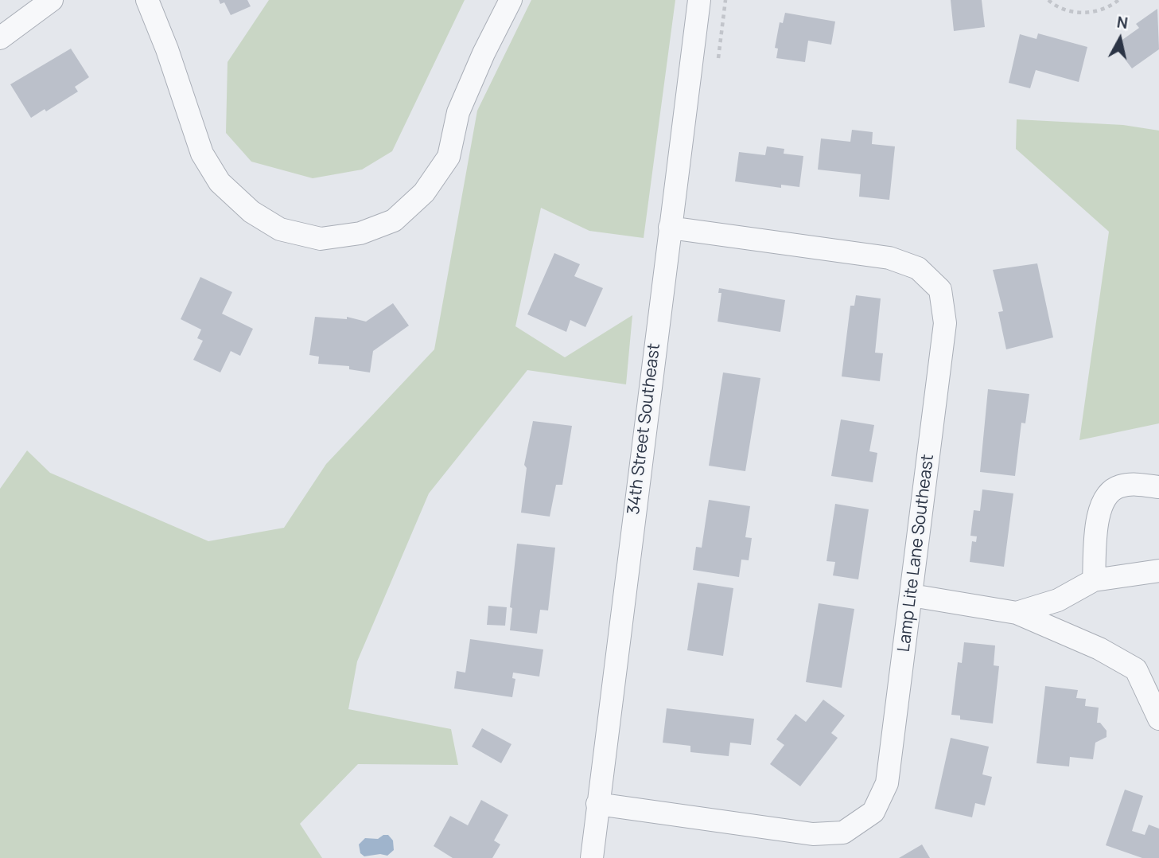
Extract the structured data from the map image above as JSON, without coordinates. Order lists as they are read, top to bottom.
{
  "streets": {
    "street": ["34th Street Southeast", "Lamp Lite Lane Southeast"]
  },
  "crossings": [
    ["34th Street Southeast", "Lamp Lite Lane Southeast"]
  ],
  "north": "top"
}
